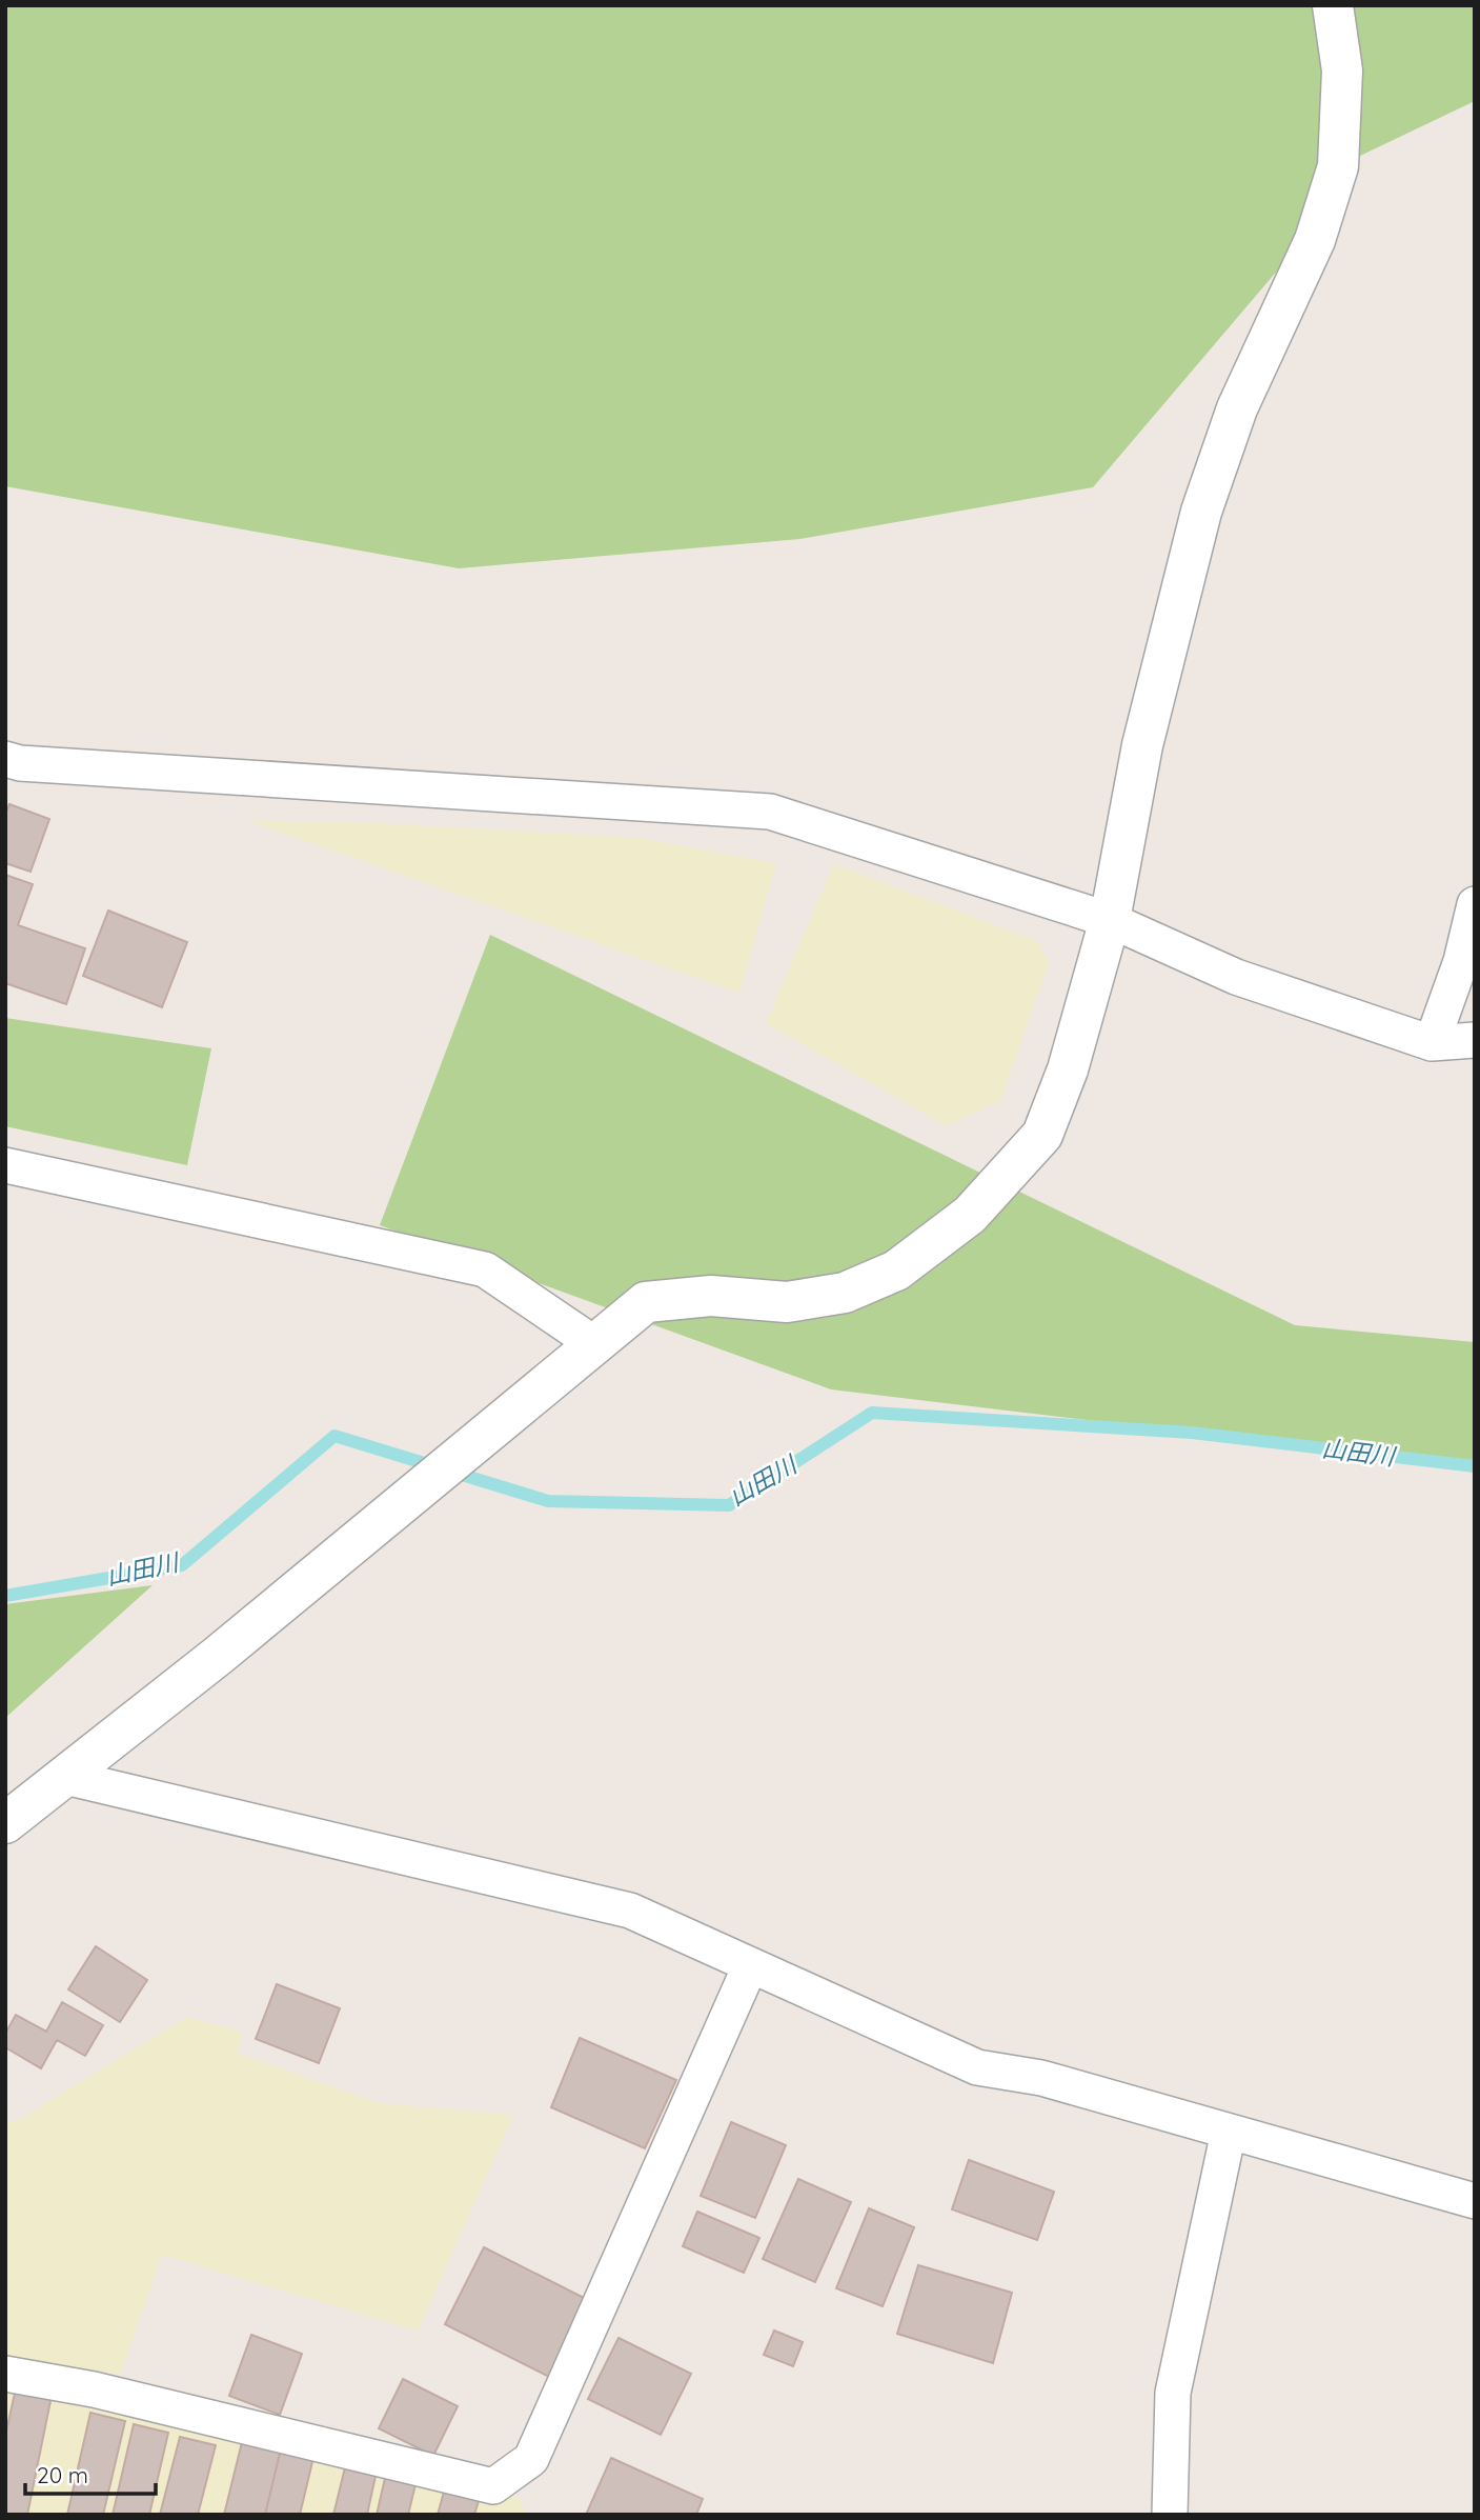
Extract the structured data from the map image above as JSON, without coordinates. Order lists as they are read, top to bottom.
{
  "water": ["山田川"],
  "scale_bar": "20 m"
}
